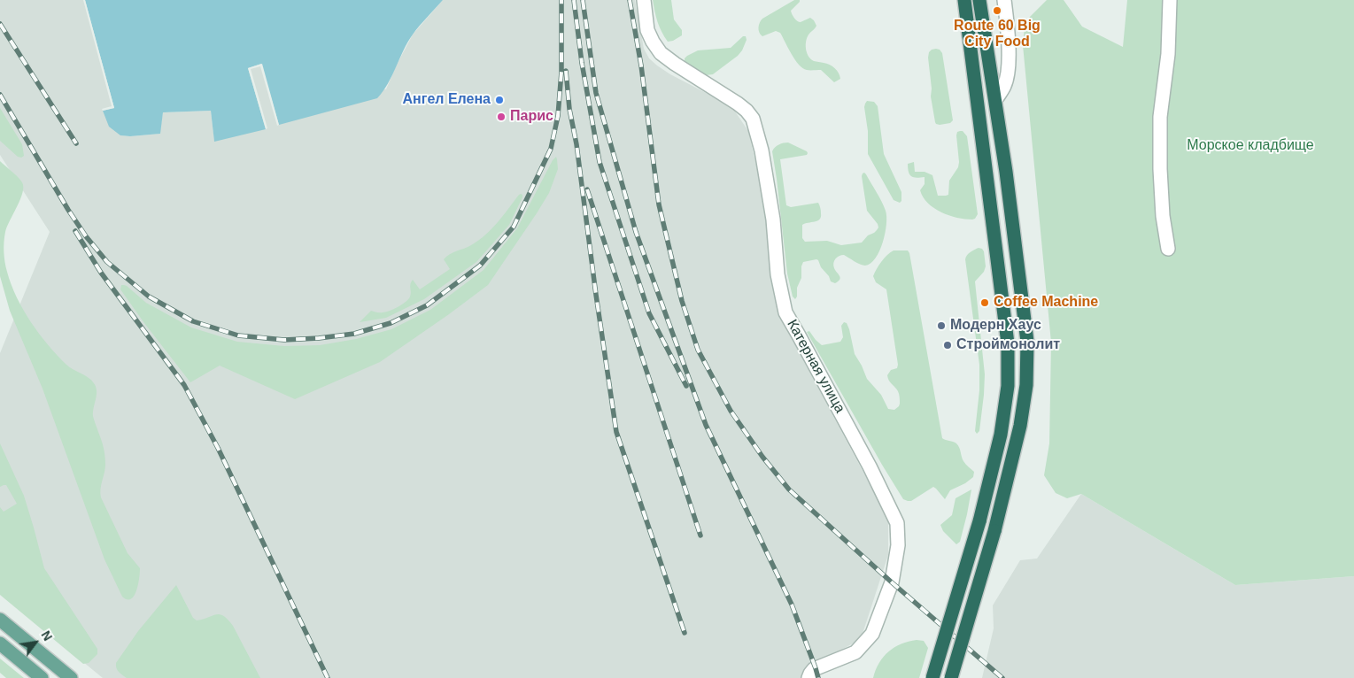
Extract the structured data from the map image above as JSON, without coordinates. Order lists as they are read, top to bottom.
{
  "streets": {
    "street": ["Катерная улица"]
  },
  "parks": ["Морское кладбище"],
  "places": [
    "Route 60 Big City Food",
    "Ангел Елена",
    "Парис",
    "Coffee Machine",
    "Модерн Хаус",
    "Строймонолит"
  ],
  "north": "top right"
}
